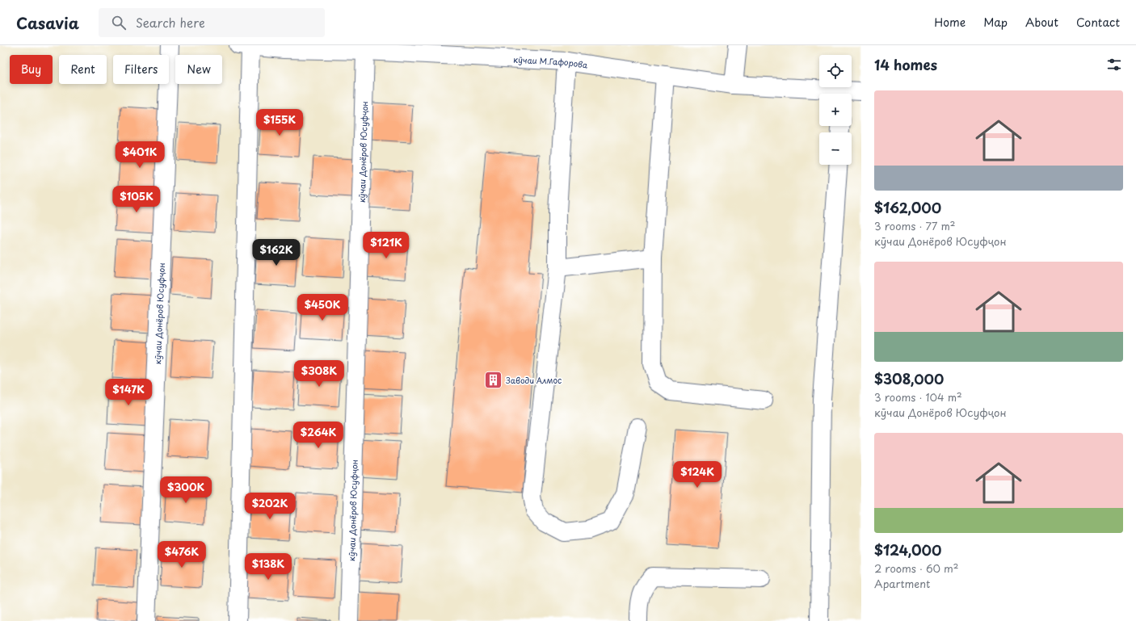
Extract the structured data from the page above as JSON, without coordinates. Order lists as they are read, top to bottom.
{
  "streets": {
    "street": ["кӯчаи М.Гафорова", "кӯчаи Донёров Юсуфҷон"]
  },
  "crossings": [
    ["кӯчаи М.Гафорова", "кӯчаи Донёров Юсуфҷон"]
  ],
  "places": {
    "building": ["Заводи Алмос"]
  },
  "page": {
    "header": "Casavia",
    "search": "Search here",
    "nav": [
      "Home",
      "Map",
      "About",
      "Contact"
    ],
    "heading": "14 homes",
    "map_buttons": ["+", "−"],
    "chip": [
      "Buy",
      "Rent",
      "Filters",
      "New"
    ],
    "list": [
      {
        "name": "$162,000",
        "note": "3 rooms · 77 m² · кӯчаи Донёров Юсуфҷон"
      },
      {
        "name": "$308,000",
        "note": "3 rooms · 104 m² · кӯчаи Донёров Юсуфҷон"
      },
      {
        "name": "$124,000",
        "note": "2 rooms · 60 m² · Apartment"
      }
    ],
    "price": [
      "$155K",
      "$401K",
      "$105K",
      "$121K",
      "$162K",
      "$450K",
      "$308K",
      "$147K",
      "$264K",
      "$124K",
      "$300K",
      "$202K",
      "$476K",
      "$138K"
    ]
  }
}
